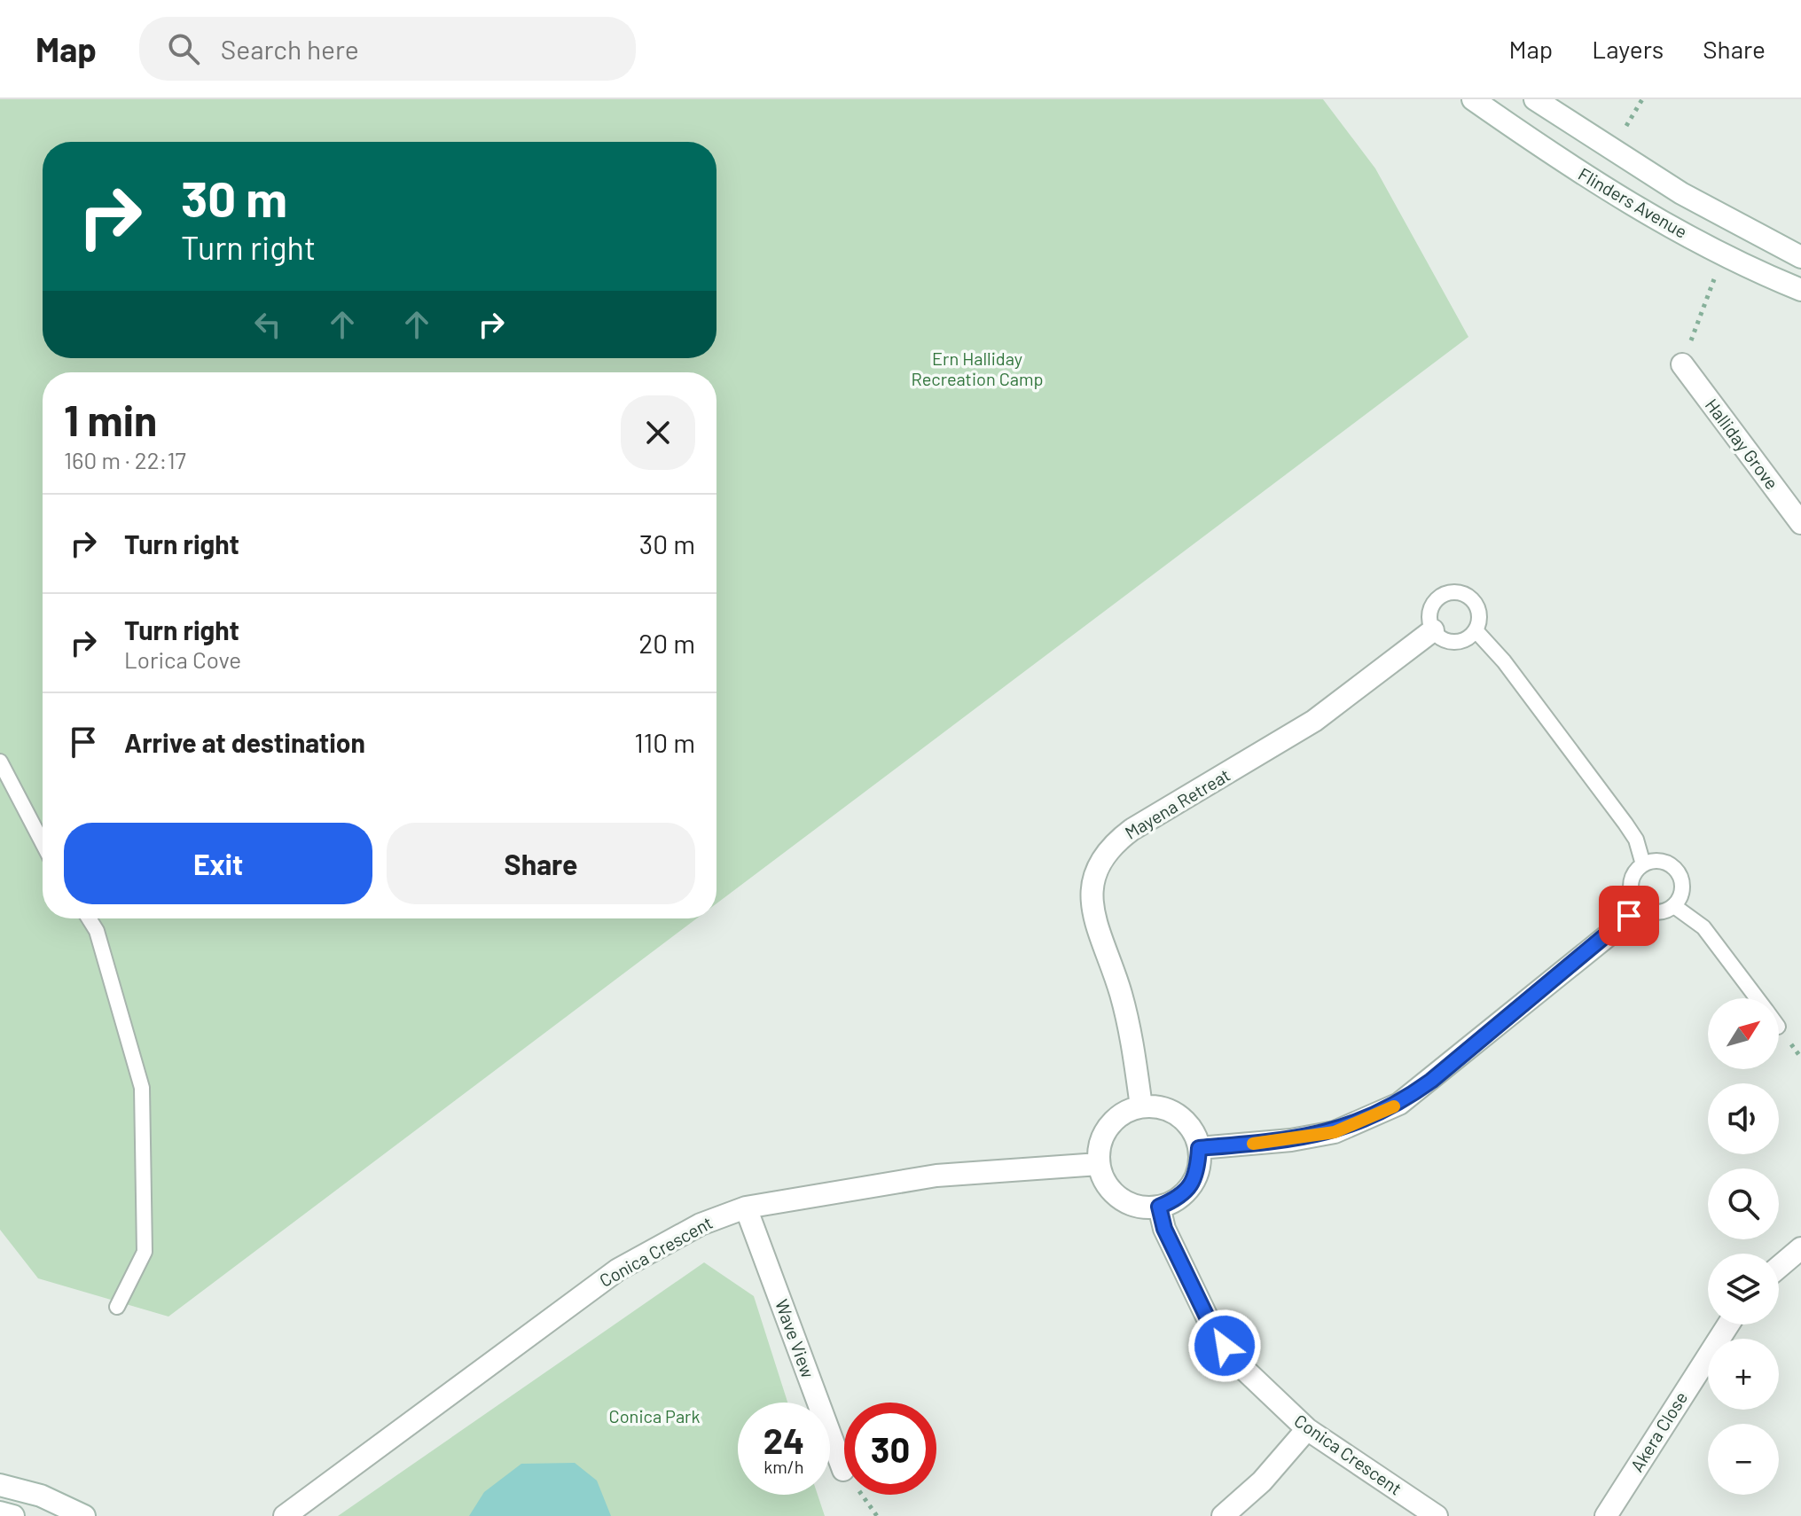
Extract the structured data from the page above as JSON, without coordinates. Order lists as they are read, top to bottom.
{
  "streets": {
    "street": [
      "Flinders Avenue",
      "Halliday Grove",
      "Mayena Retreat",
      "Conica Crescent",
      "Wave View",
      "Akera Close"
    ]
  },
  "crossings": [
    ["Mayena Retreat", "Conica Crescent"],
    ["Conica Crescent", "Wave View"]
  ],
  "parks": ["Ern Halliday Recreation Camp", "Conica Park"],
  "north": "top right",
  "page": {
    "header": "Map",
    "search": "Search here",
    "nav": ["Map", "Layers", "Share"],
    "turn": ["30 m", "Turn right"],
    "heading": ["1 min", "160 m · 22:17"],
    "list": [
      {
        "name": "Turn right",
        "value": "30 m"
      },
      {
        "name": "Turn right",
        "note": "Lorica Cove",
        "value": "20 m"
      },
      {
        "name": "Arrive at destination",
        "value": "110 m"
      }
    ],
    "buttons": ["Exit", "Share"],
    "map_buttons": ["+", "−"],
    "speed": "24 km/h",
    "limit": "30"
  }
}
